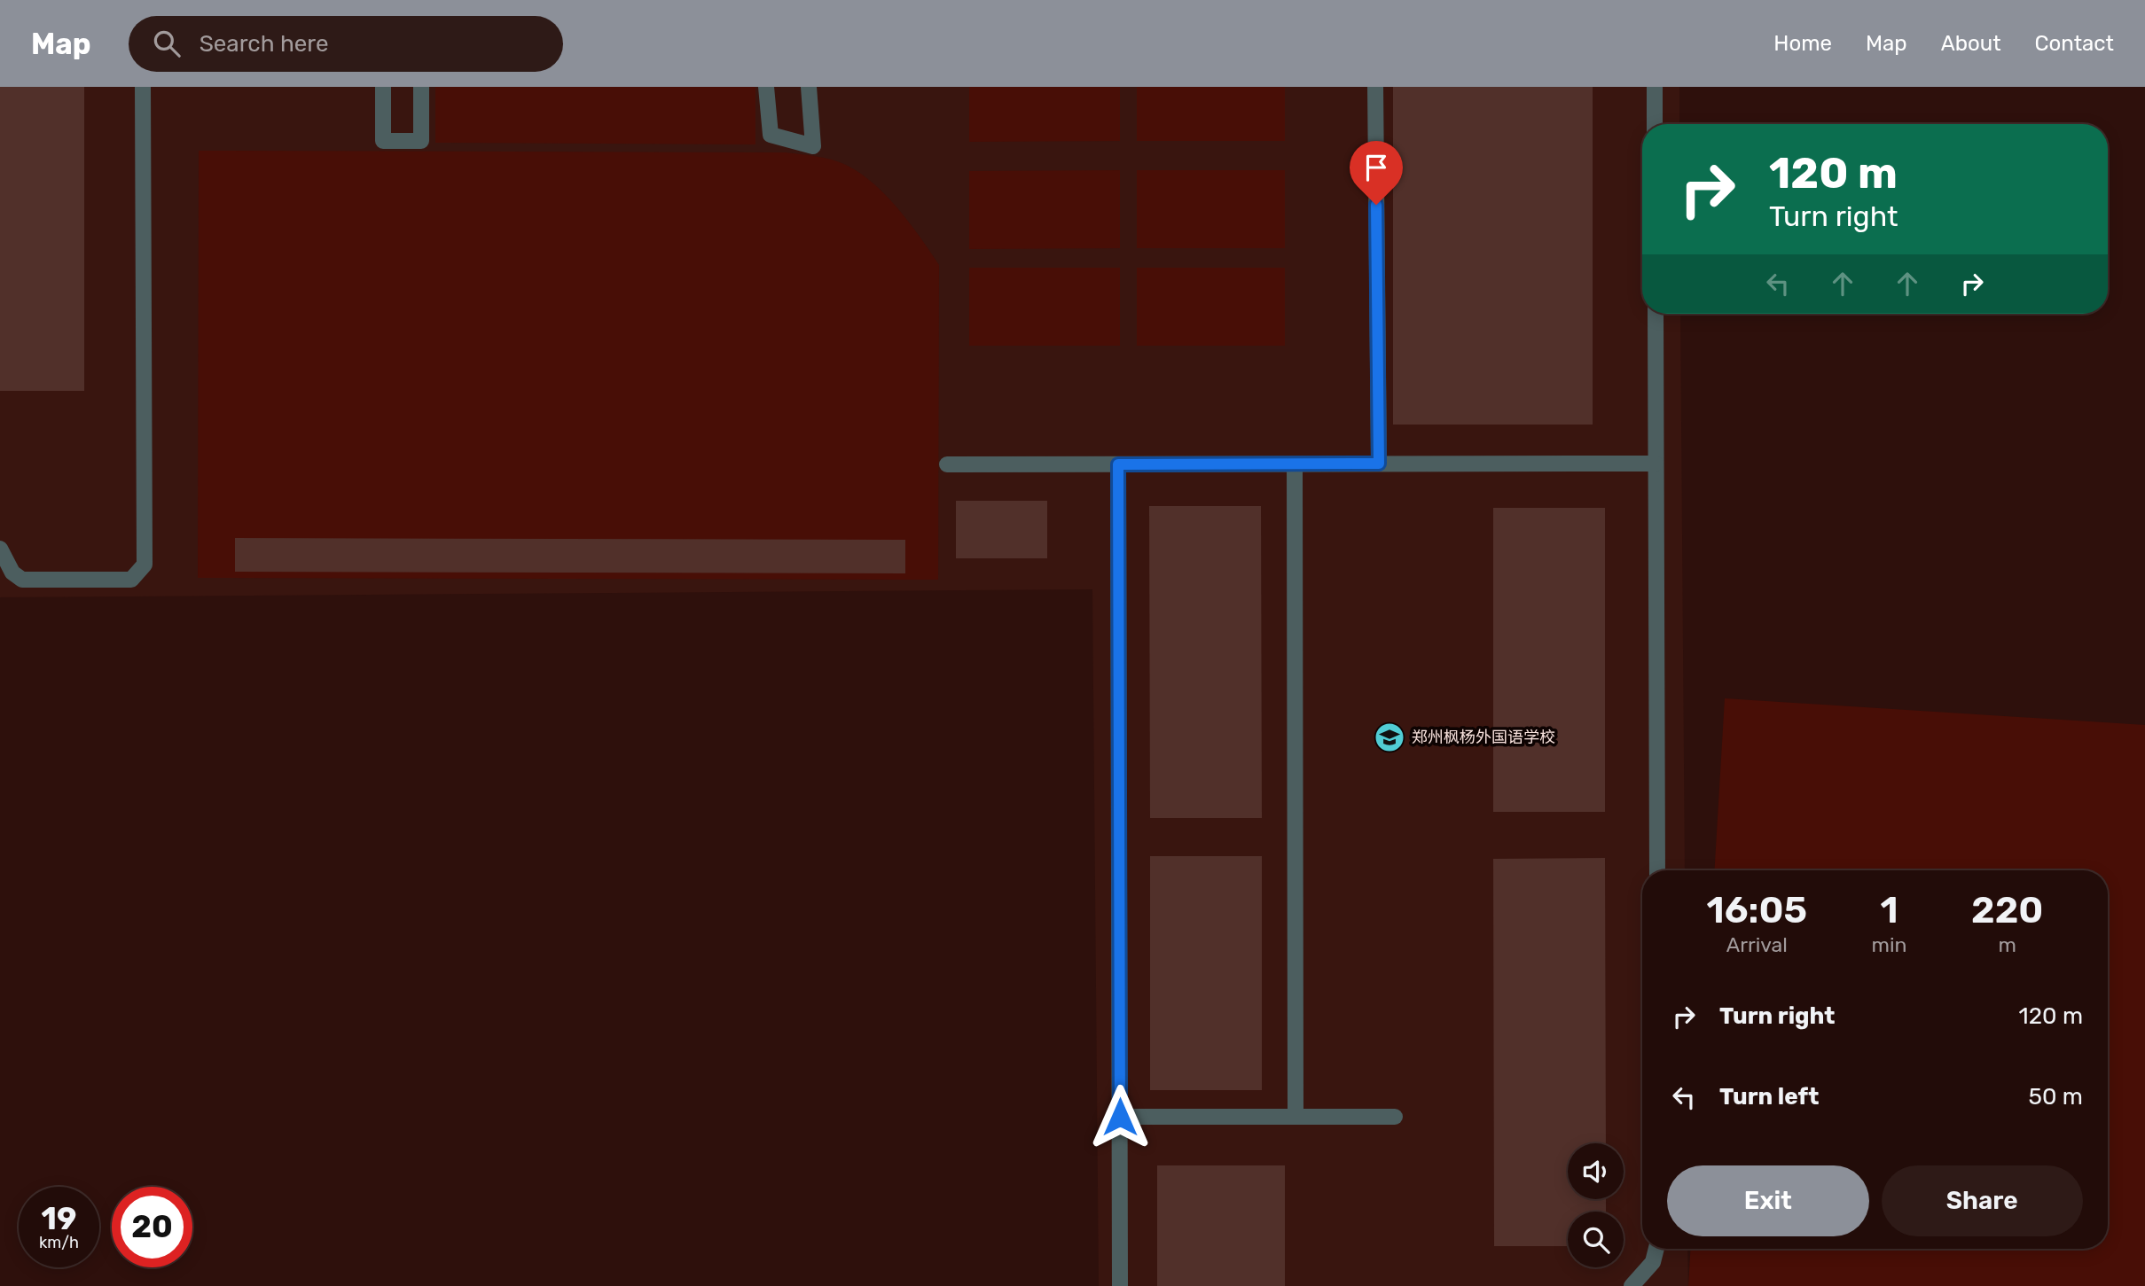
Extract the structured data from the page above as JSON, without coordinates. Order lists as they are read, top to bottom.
{
  "places": {
    "school or university": ["郑州枫杨外国语学校"]
  },
  "page": {
    "header": "Map",
    "search": "Search here",
    "nav": [
      "Home",
      "Map",
      "About",
      "Contact"
    ],
    "turn": ["120 m", "Turn right"],
    "eta": [
      "16:05",
      "Arrival",
      "1",
      "min",
      "220",
      "m"
    ],
    "list": [
      {
        "name": "Turn right",
        "value": "120 m"
      },
      {
        "name": "Turn left",
        "value": "50 m"
      }
    ],
    "buttons": ["Exit", "Share"],
    "speed": "19 km/h",
    "limit": "20"
  }
}
